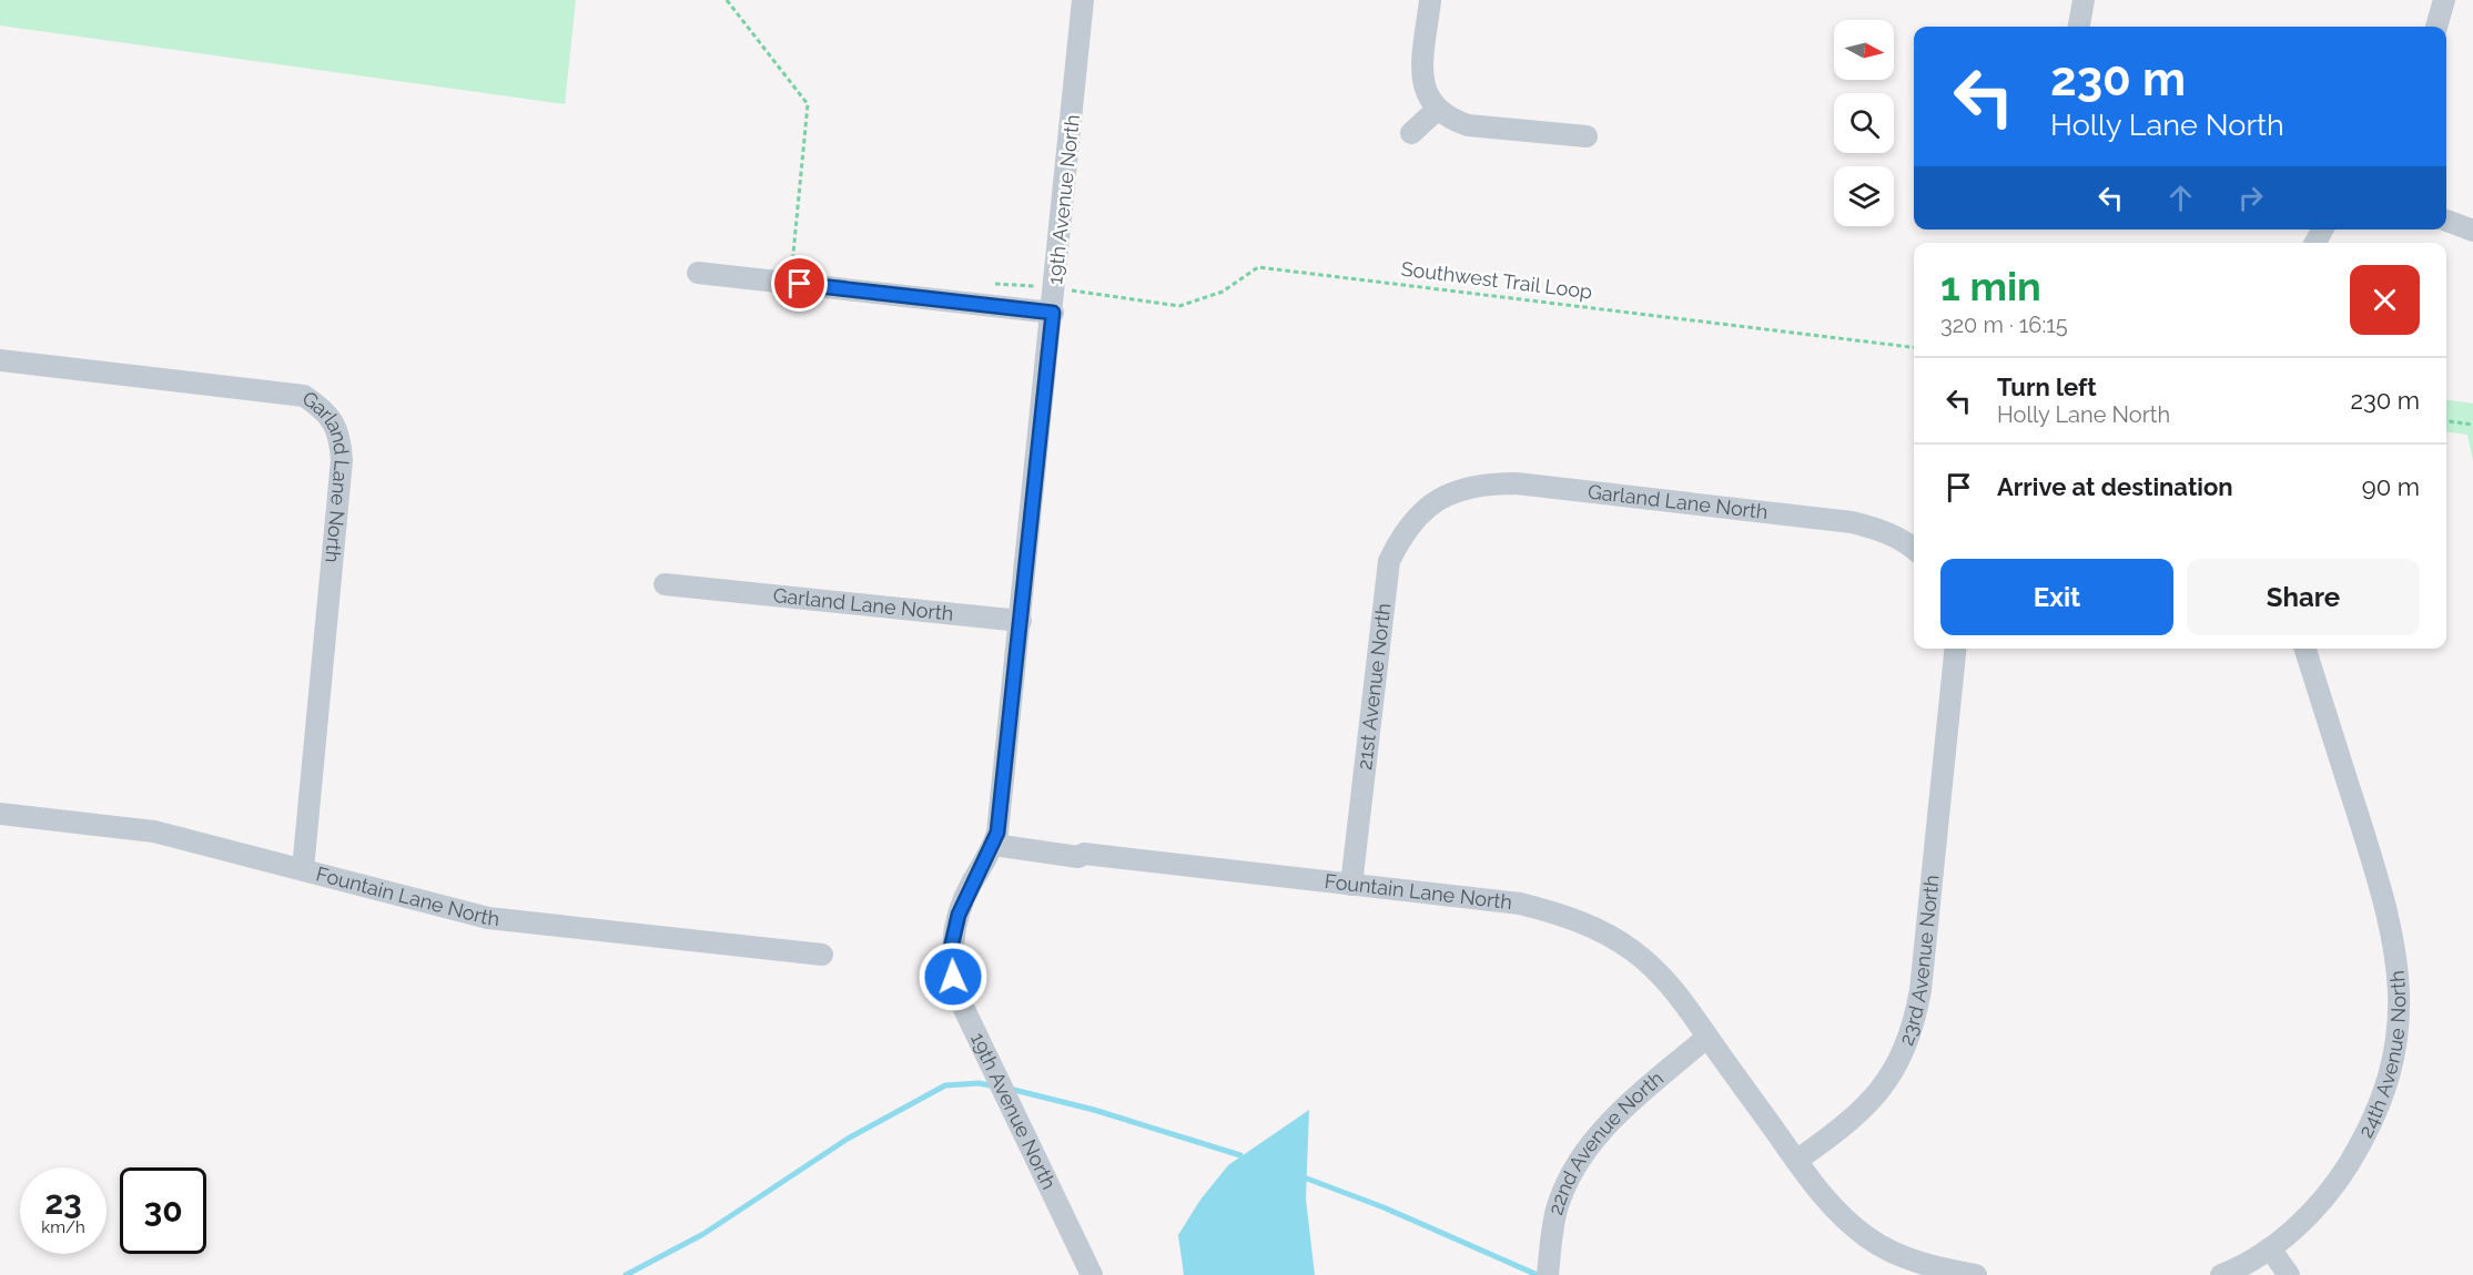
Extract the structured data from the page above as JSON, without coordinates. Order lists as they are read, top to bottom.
{
  "streets": {
    "street": [
      "19th Avenue North",
      "Garland Lane North",
      "21st Avenue North",
      "Fountain Lane North",
      "23rd Avenue North",
      "24th Avenue North",
      "22nd Avenue North"
    ],
    "path": ["Southwest Trail Loop"]
  },
  "crossings": [
    ["19th Avenue North", "Garland Lane North"],
    ["19th Avenue North", "Fountain Lane North"],
    ["Garland Lane North", "21st Avenue North"],
    ["Garland Lane North", "Fountain Lane North"],
    ["21st Avenue North", "Fountain Lane North"],
    ["Fountain Lane North", "23rd Avenue North"],
    ["Fountain Lane North", "22nd Avenue North"]
  ],
  "north": "right",
  "page": {
    "turn": ["230 m", "Holly Lane North"],
    "heading": ["1 min", "320 m · 16:15"],
    "list": [
      {
        "name": "Turn left",
        "note": "Holly Lane North",
        "value": "230 m"
      },
      {
        "name": "Arrive at destination",
        "value": "90 m"
      }
    ],
    "buttons": ["Exit", "Share"],
    "speed": "23 km/h",
    "limit": "30"
  }
}
